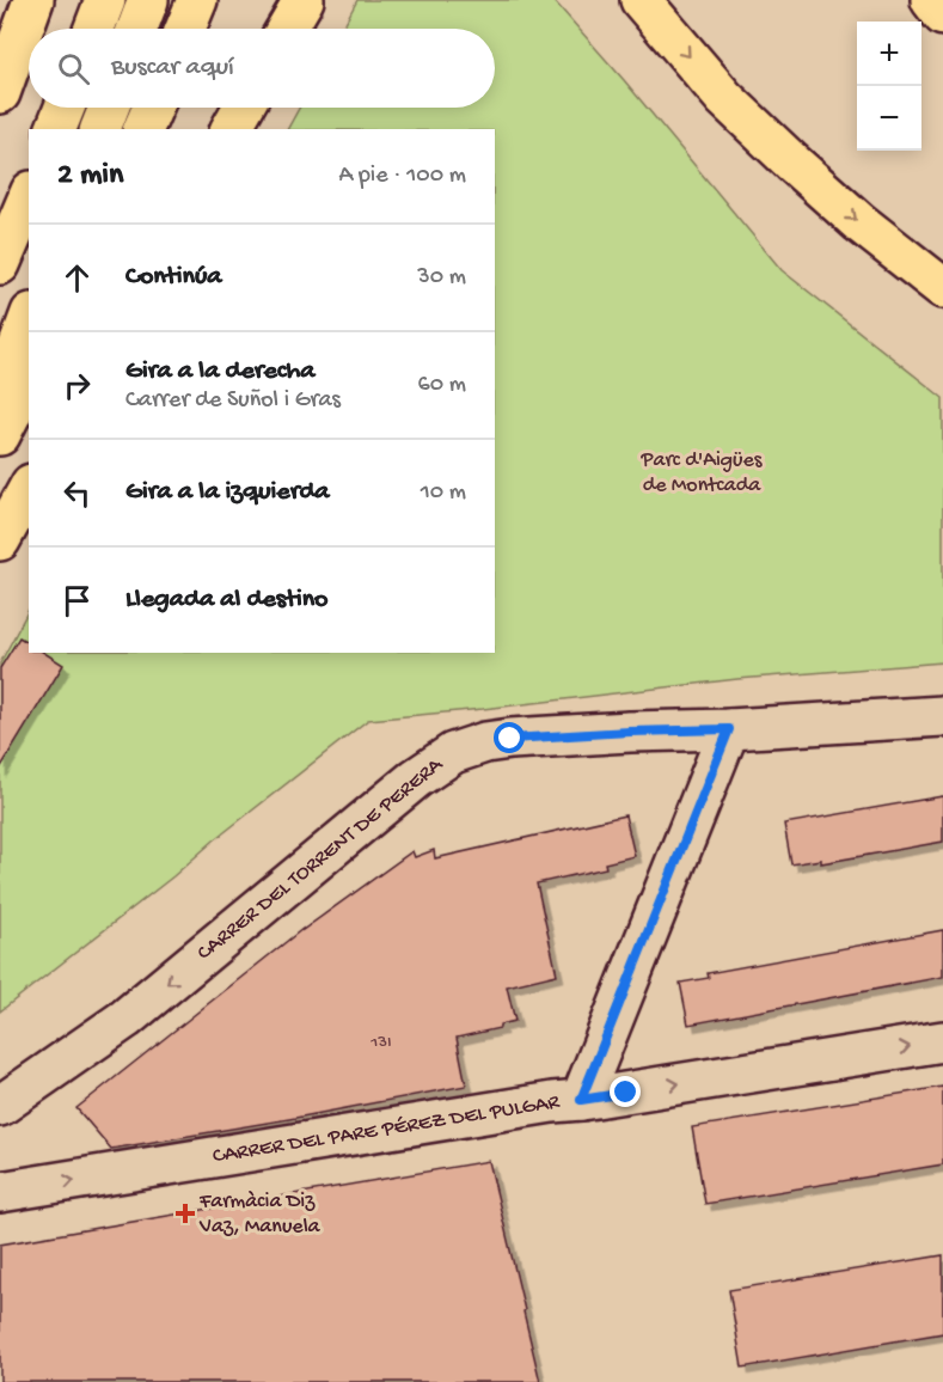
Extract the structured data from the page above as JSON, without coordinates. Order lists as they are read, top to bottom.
{
  "streets": {
    "street": ["CARRER DEL TORRENT DE PERERA", "CARRER DEL PARE PÉREZ DEL PULGAR"]
  },
  "one_way": ["CARRER DEL TORRENT DE PERERA", "CARRER DEL PARE PÉREZ DEL PULGAR"],
  "parks": ["Parc d'Aigües de Montcada"],
  "places": {
    "health": ["Farmàcia Diz Vaz, Manuela"]
  },
  "house_numbers": ["13I"],
  "page": {
    "map_buttons": ["+", "−"],
    "search": "Buscar aquí",
    "heading": ["2 min", "A pie · 100 m"],
    "list": [
      ["Continúa", "30 m"],
      ["Gira a la derecha", "Carrer de Suñol i Gras", "60 m"],
      ["Gira a la izquierda", "10 m"],
      "Llegada al destino"
    ]
  }
}
